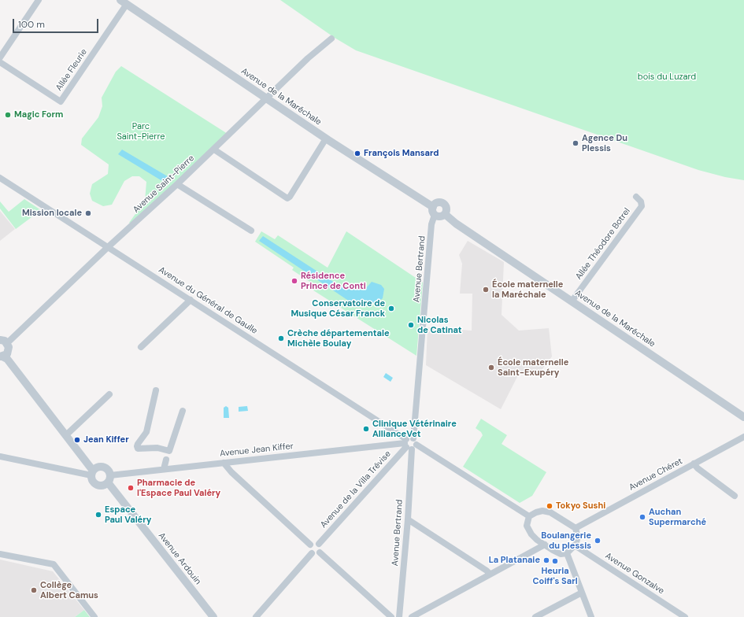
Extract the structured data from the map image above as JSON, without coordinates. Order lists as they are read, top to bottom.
{
  "streets": {
    "street": [
      "Allée Fleurie",
      "Avenue de la Maréchale",
      "Avenue Saint-Pierre",
      "Allée Théodore Botrel",
      "Avenue Bertrand",
      "Avenue du Général de Gaulle",
      "Avenue Jean Kiffer",
      "Avenue Chéret",
      "Avenue de la Villa Trévise",
      "Avenue Ardouin",
      "Avenue Gonzalve"
    ]
  },
  "crossings": [
    ["Allée Fleurie", "Avenue de la Maréchale"],
    ["Avenue de la Maréchale", "Avenue Saint-Pierre"],
    ["Avenue de la Maréchale", "Allée Théodore Botrel"],
    ["Avenue de la Maréchale", "Avenue Bertrand"],
    ["Avenue Saint-Pierre", "Avenue du Général de Gaulle"],
    ["Avenue Bertrand", "Avenue du Général de Gaulle"],
    ["Avenue Bertrand", "Avenue Jean Kiffer"],
    ["Avenue Bertrand", "Avenue de la Villa Trévise"],
    ["Avenue du Général de Gaulle", "Avenue Jean Kiffer"],
    ["Avenue du Général de Gaulle", "Avenue de la Villa Trévise"],
    ["Avenue Jean Kiffer", "Avenue de la Villa Trévise"],
    ["Avenue Jean Kiffer", "Avenue Ardouin"],
    ["Avenue Chéret", "Avenue Gonzalve"]
  ],
  "parks": ["bois du Luzard", "Parc Saint-Pierre"],
  "places": [
    "Magic Form",
    "Agence Du Plessis",
    "François Mansard",
    "Mission locale",
    "Résidence Prince de Conti",
    "École maternelle la Maréchale",
    "Conservatoire de Musique César Franck",
    "Nicolas de Catinat",
    "Crèche départementale Michèle Boulay",
    "École maternelle Saint-Exupéry",
    "Clinique Vétérinaire AllianceVet",
    "Jean Kiffer",
    "Pharmacie de l'Espace Paul Valéry",
    "Tokyo Sushi",
    "Espace Paul Valéry",
    "Auchan Supermarché",
    "Boulangerie du plessis",
    "La Platanaie",
    "Heuria Coiff's Sarl",
    "Collège Albert Camus"
  ],
  "scale_bar": "100 m"
}
